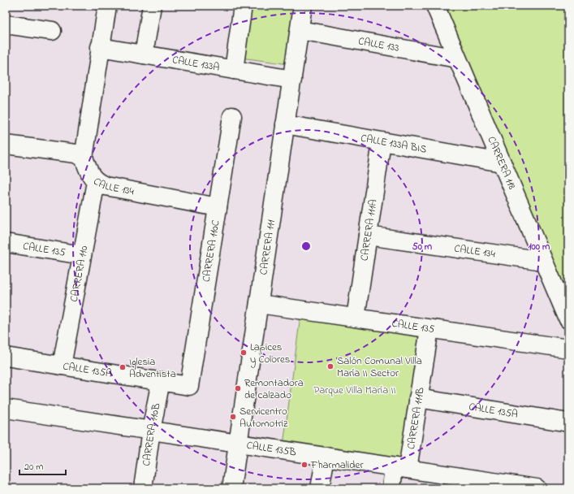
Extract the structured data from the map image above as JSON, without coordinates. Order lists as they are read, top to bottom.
{
  "streets": {
    "street": [
      "CALLE 133",
      "CALLE 133A",
      "CALLE 133A BIS",
      "CARRERA 118",
      "CALLE 134",
      "CARRERA 111A",
      "CARRERA 111",
      "CALLE 135",
      "CARRERA 110C",
      "CARRERA 110",
      "CALLE 135A",
      "CARRERA 111B",
      "CARRERA 110B",
      "CALLE 135B"
    ]
  },
  "crossings": [
    ["CALLE 133", "CARRERA 118"],
    ["CALLE 133", "CARRERA 111"],
    ["CALLE 133A", "CARRERA 111"],
    ["CALLE 133A BIS", "CARRERA 118"],
    ["CALLE 133A BIS", "CARRERA 111A"],
    ["CALLE 133A BIS", "CARRERA 111"],
    ["CARRERA 118", "CALLE 134"],
    ["CALLE 134", "CARRERA 111A"],
    ["CALLE 134", "CARRERA 110C"],
    ["CALLE 134", "CARRERA 110"],
    ["CARRERA 111A", "CALLE 135"],
    ["CARRERA 111", "CALLE 135"],
    ["CARRERA 111", "CALLE 135B"],
    ["CALLE 135", "CARRERA 110"],
    ["CALLE 135", "CARRERA 111B"],
    ["CARRERA 110C", "CALLE 135A"],
    ["CARRERA 110", "CALLE 135A"],
    ["CALLE 135A", "CARRERA 111B"],
    ["CALLE 135A", "CARRERA 110B"],
    ["CARRERA 111B", "CALLE 135B"],
    ["CARRERA 110B", "CALLE 135B"]
  ],
  "parks": ["Parque Villa María II"],
  "places": [
    "Lapices y Colores",
    "Salón Comunal Villa María II Sector",
    "Iglesia Adventista",
    "Remontadora de calzado",
    "Servicentro Automotriz",
    "Fharmalider"
  ],
  "scale_bar": "20 m",
  "rings": ["50 m", "100 m"]
}
